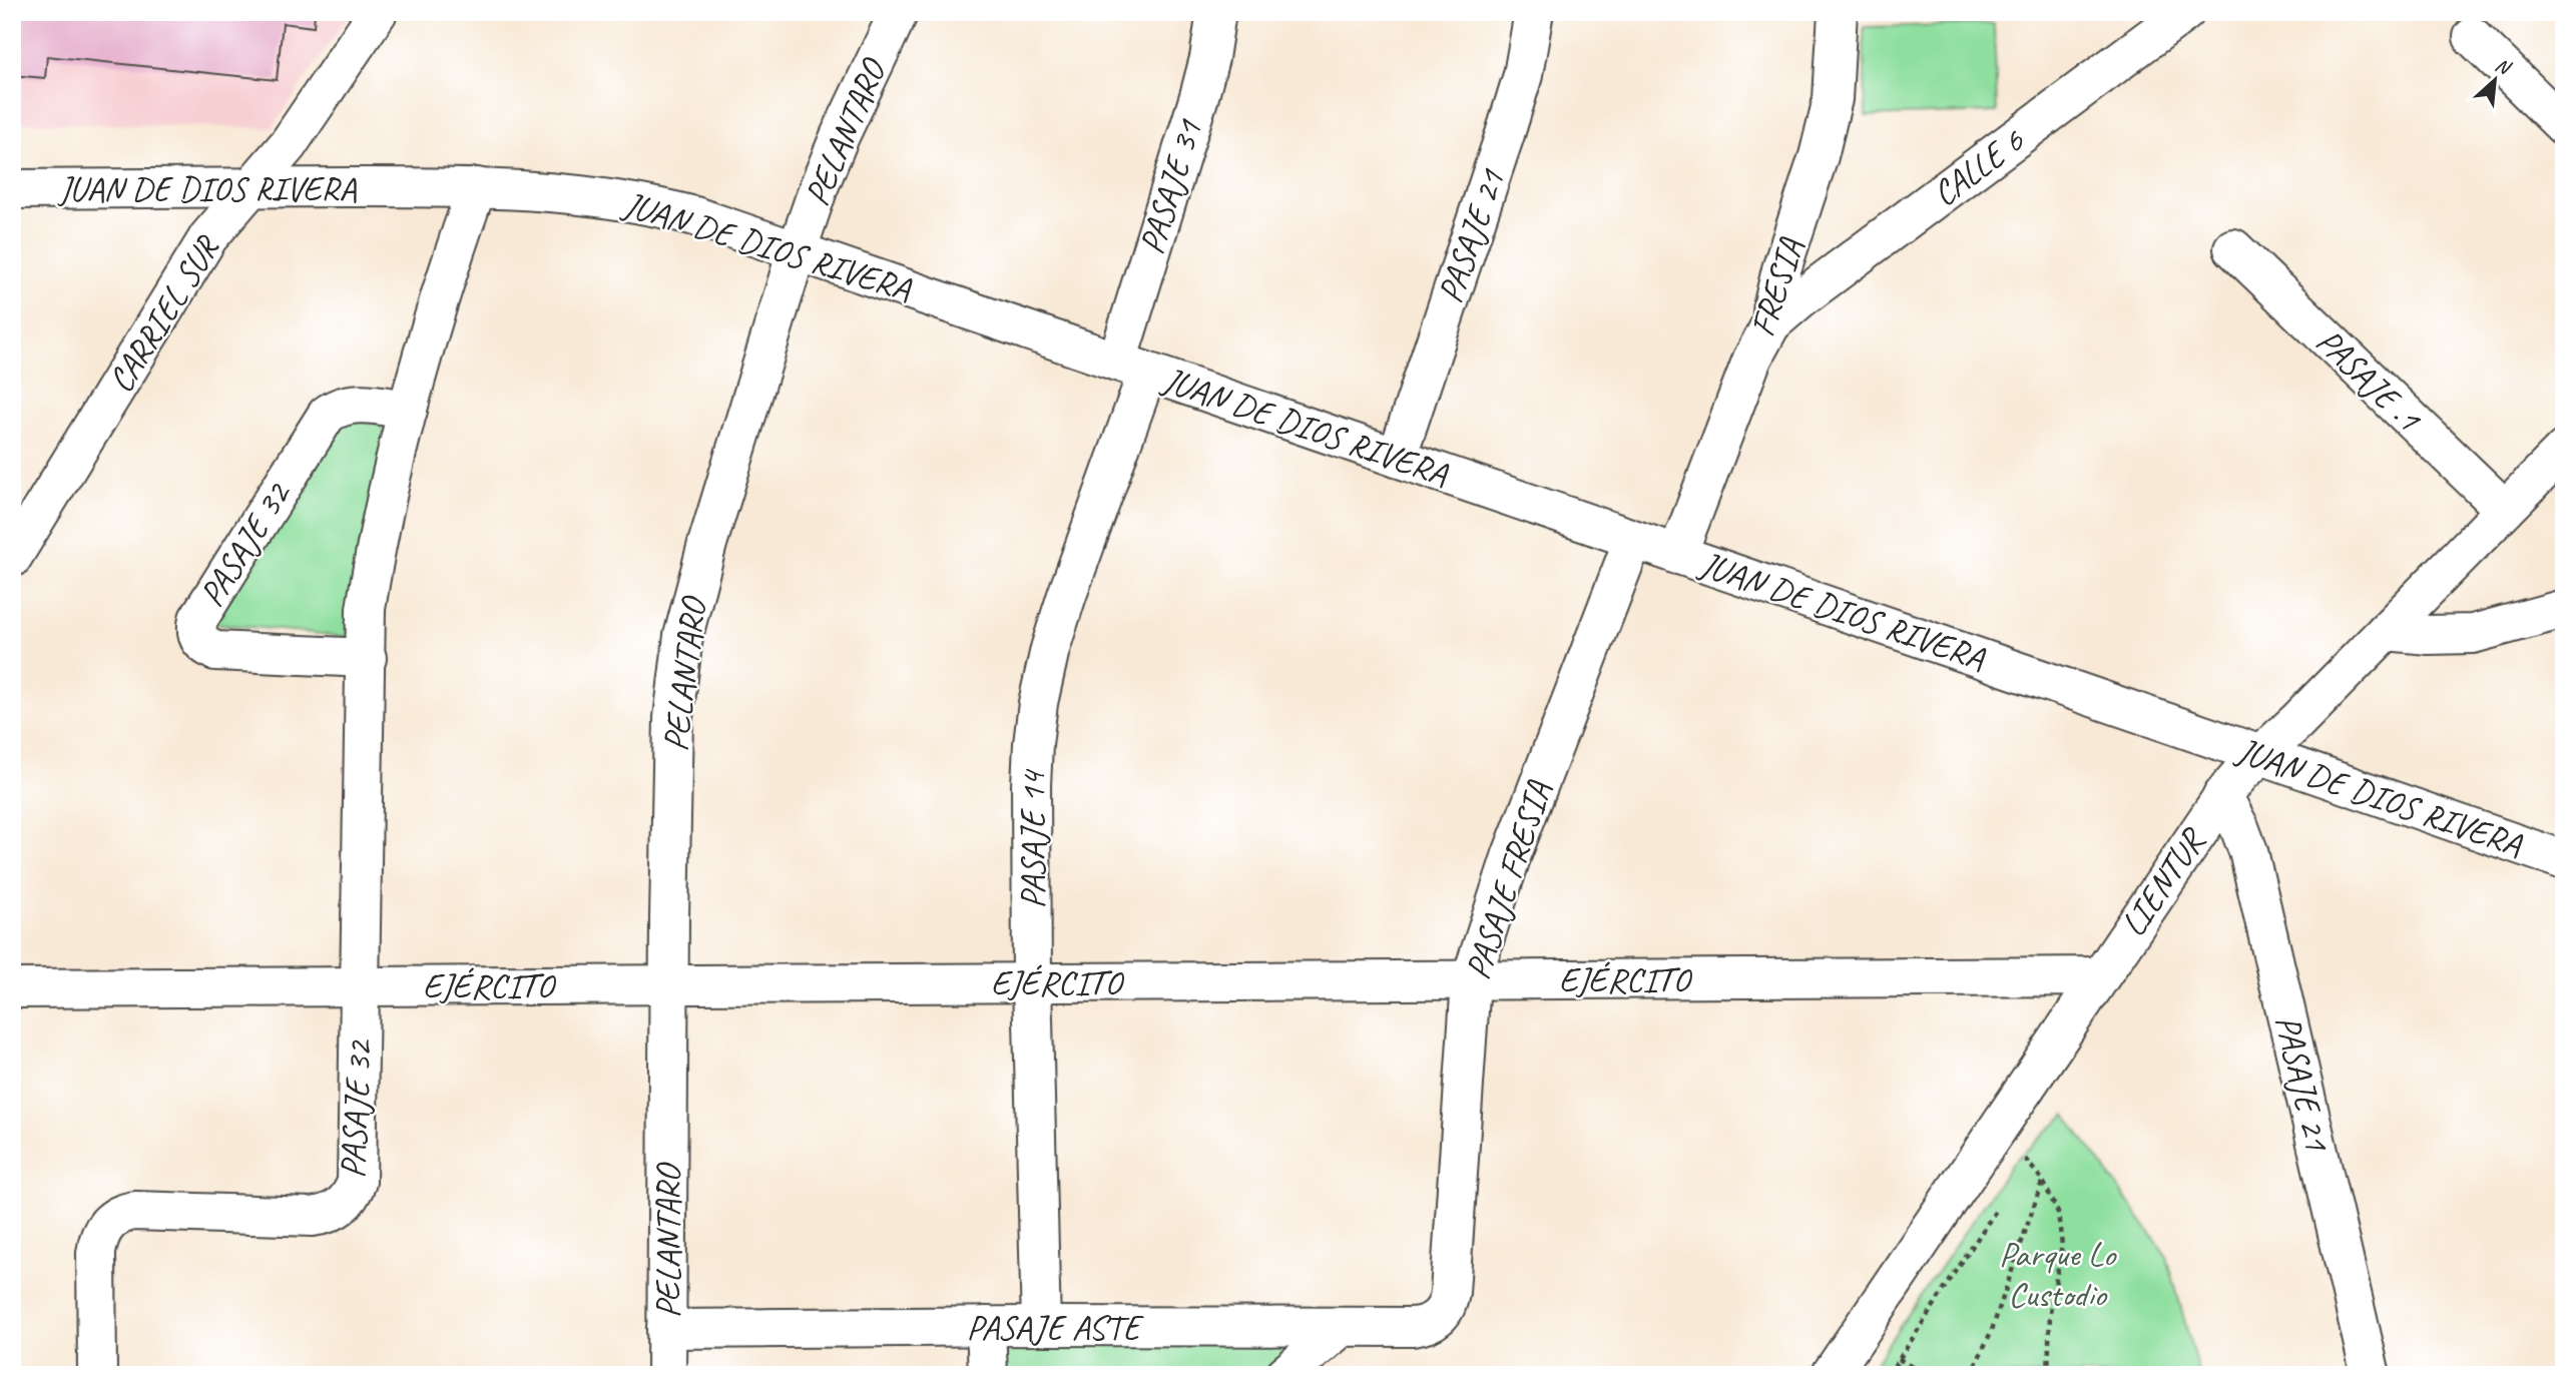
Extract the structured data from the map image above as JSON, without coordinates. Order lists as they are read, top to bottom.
{
  "streets": {
    "street": [
      "PELANTARO",
      "CALLE 6",
      "PASAJE 31",
      "JUAN DE DIOS RIVERA",
      "PASAJE 21",
      "FRESIA",
      "CARRIEL SUR",
      "PASAJE .1",
      "PASAJE 32",
      "PASAJE 14",
      "PASAJE FRESIA",
      "LIENTUR",
      "EJÉRCITO",
      "PASAJE ASTE"
    ]
  },
  "crossings": [
    ["PELANTARO", "JUAN DE DIOS RIVERA"],
    ["PELANTARO", "EJÉRCITO"],
    ["PELANTARO", "PASAJE ASTE"],
    ["CALLE 6", "FRESIA"],
    ["PASAJE 31", "JUAN DE DIOS RIVERA"],
    ["PASAJE 31", "PASAJE 14"],
    ["JUAN DE DIOS RIVERA", "PASAJE 21"],
    ["JUAN DE DIOS RIVERA", "FRESIA"],
    ["JUAN DE DIOS RIVERA", "CARRIEL SUR"],
    ["JUAN DE DIOS RIVERA", "PASAJE 32"],
    ["JUAN DE DIOS RIVERA", "PASAJE 14"],
    ["JUAN DE DIOS RIVERA", "PASAJE FRESIA"],
    ["JUAN DE DIOS RIVERA", "LIENTUR"],
    ["PASAJE 21", "LIENTUR"],
    ["PASAJE .1", "LIENTUR"],
    ["PASAJE 32", "EJÉRCITO"],
    ["PASAJE 14", "EJÉRCITO"],
    ["PASAJE 14", "PASAJE ASTE"],
    ["PASAJE FRESIA", "EJÉRCITO"],
    ["PASAJE FRESIA", "PASAJE ASTE"],
    ["LIENTUR", "EJÉRCITO"]
  ],
  "parks": ["Parque Lo Custodio"],
  "north": "top right"
}
